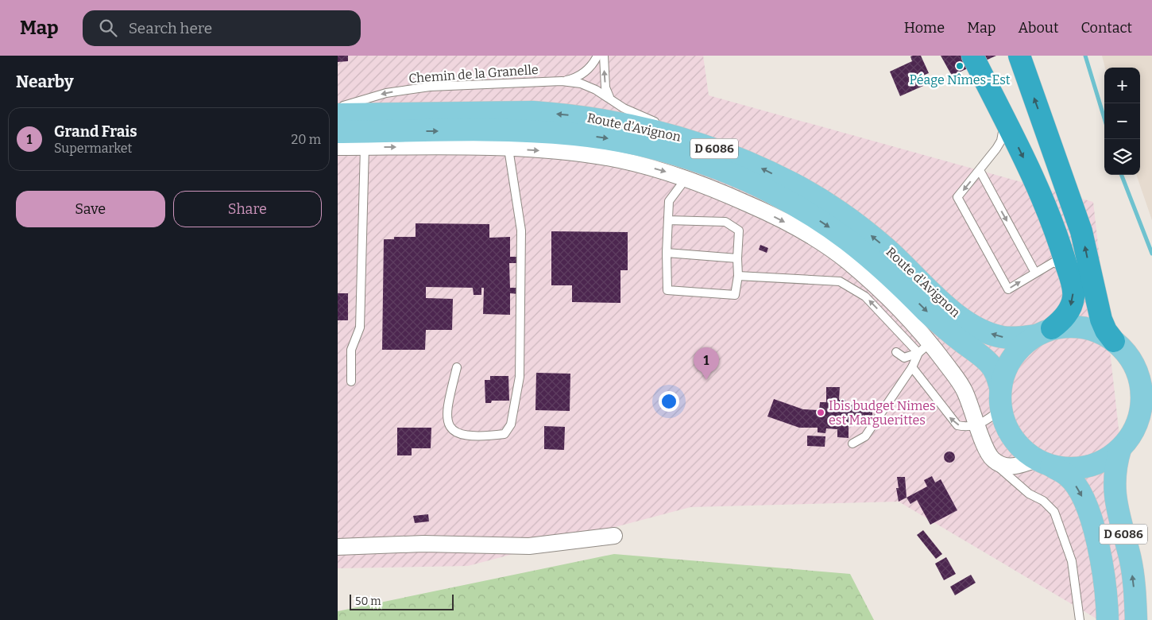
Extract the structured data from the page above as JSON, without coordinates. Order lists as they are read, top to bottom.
{
  "streets": {
    "main road": ["Route d'Avignon", "D 6086"],
    "lane": ["Chemin de la Granelle"]
  },
  "crossings": [
    ["Chemin de la Granelle", "Route d'Avignon"],
    ["Route d'Avignon", "D 6086"]
  ],
  "one_way": ["Chemin de la Granelle"],
  "places": ["Péage Nîmes-Est", "Ibis budget Nimes est Marguerittes"],
  "scale_bar": "50 m",
  "page": {
    "header": "Map",
    "search": "Search here",
    "nav": [
      "Home",
      "Map",
      "About",
      "Contact"
    ],
    "heading": "Nearby",
    "map_buttons": ["+", "−"],
    "list": [
      {
        "mark": "1",
        "name": "Grand Frais",
        "note": "Supermarket",
        "value": "20 m"
      }
    ],
    "buttons": ["Save", "Share"],
    "pins": "1",
    "scale": "50 m"
  }
}
